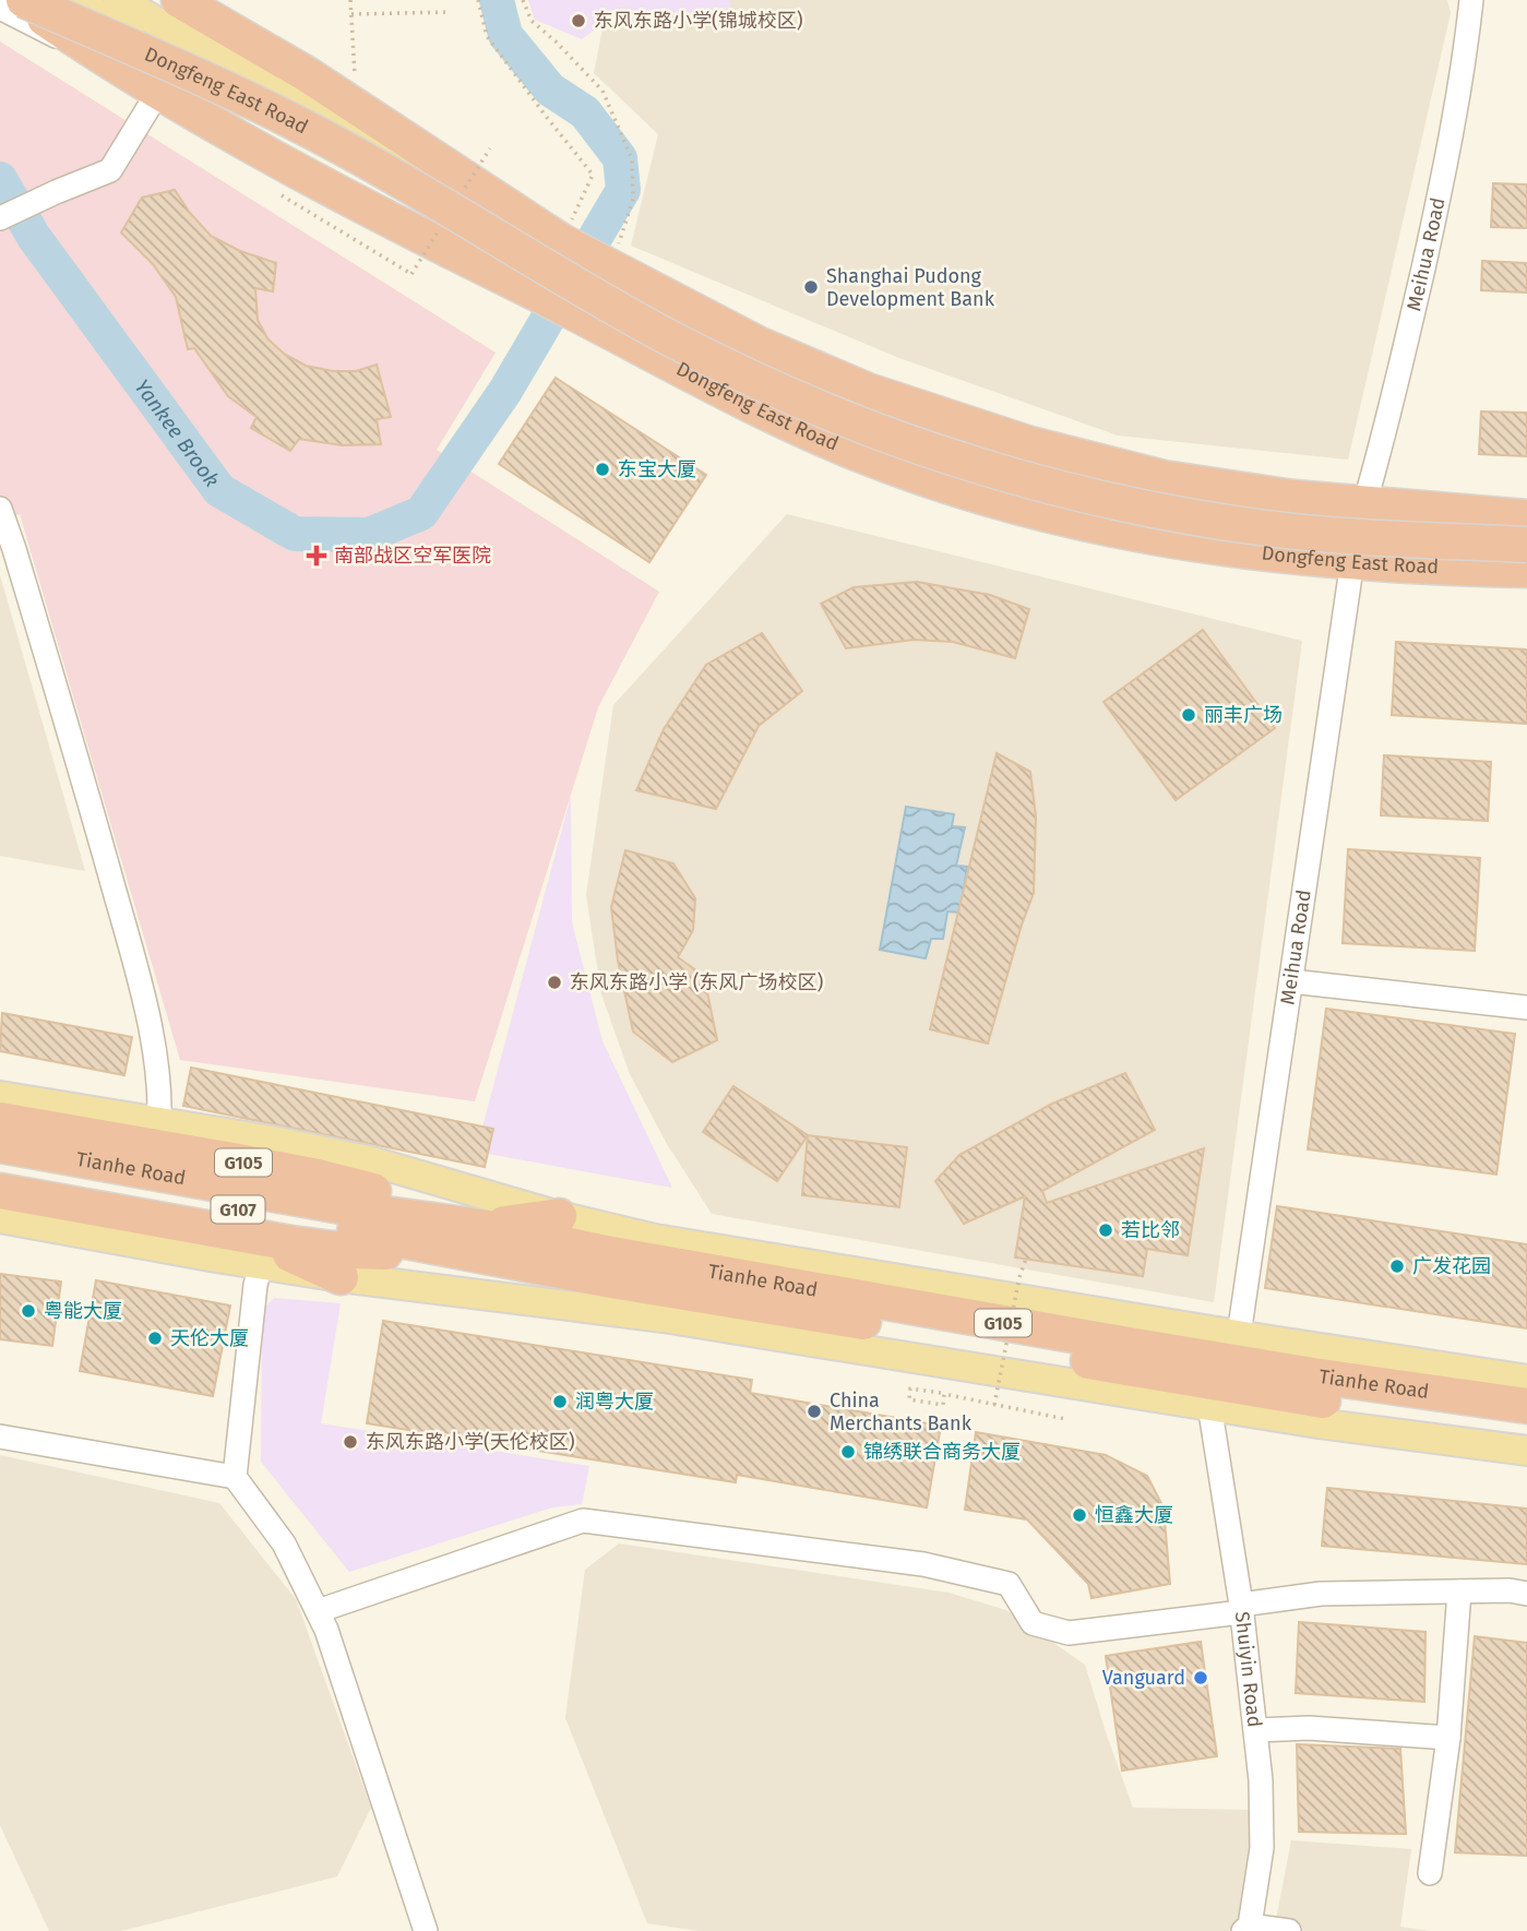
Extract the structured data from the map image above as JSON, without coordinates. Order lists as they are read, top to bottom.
{
  "streets": {
    "highway": [
      "Dongfeng East Road",
      "G105",
      "Tianhe Road",
      "G107"
    ],
    "street": ["Meihua Road", "Shuiyin Road"]
  },
  "crossings": [
    ["Dongfeng East Road", "Meihua Road"],
    ["G105", "Tianhe Road"]
  ],
  "water": ["Yankee Brook"],
  "places": {
    "other": [
      "东风东路小学(锦城校区)",
      "Shanghai Pudong Development Bank",
      "东宝大厦",
      "丽丰广场",
      "东风东路小学 (东风广场校区)",
      "若比邻",
      "广发花园",
      "粤能大厦",
      "天伦大厦",
      "润粤大厦",
      "China Merchants Bank",
      "东风东路小学(天伦校区)",
      "锦绣联合商务大厦",
      "恒鑫大厦",
      "Vanguard"
    ],
    "health": ["南部战区空军医院"]
  }
}
